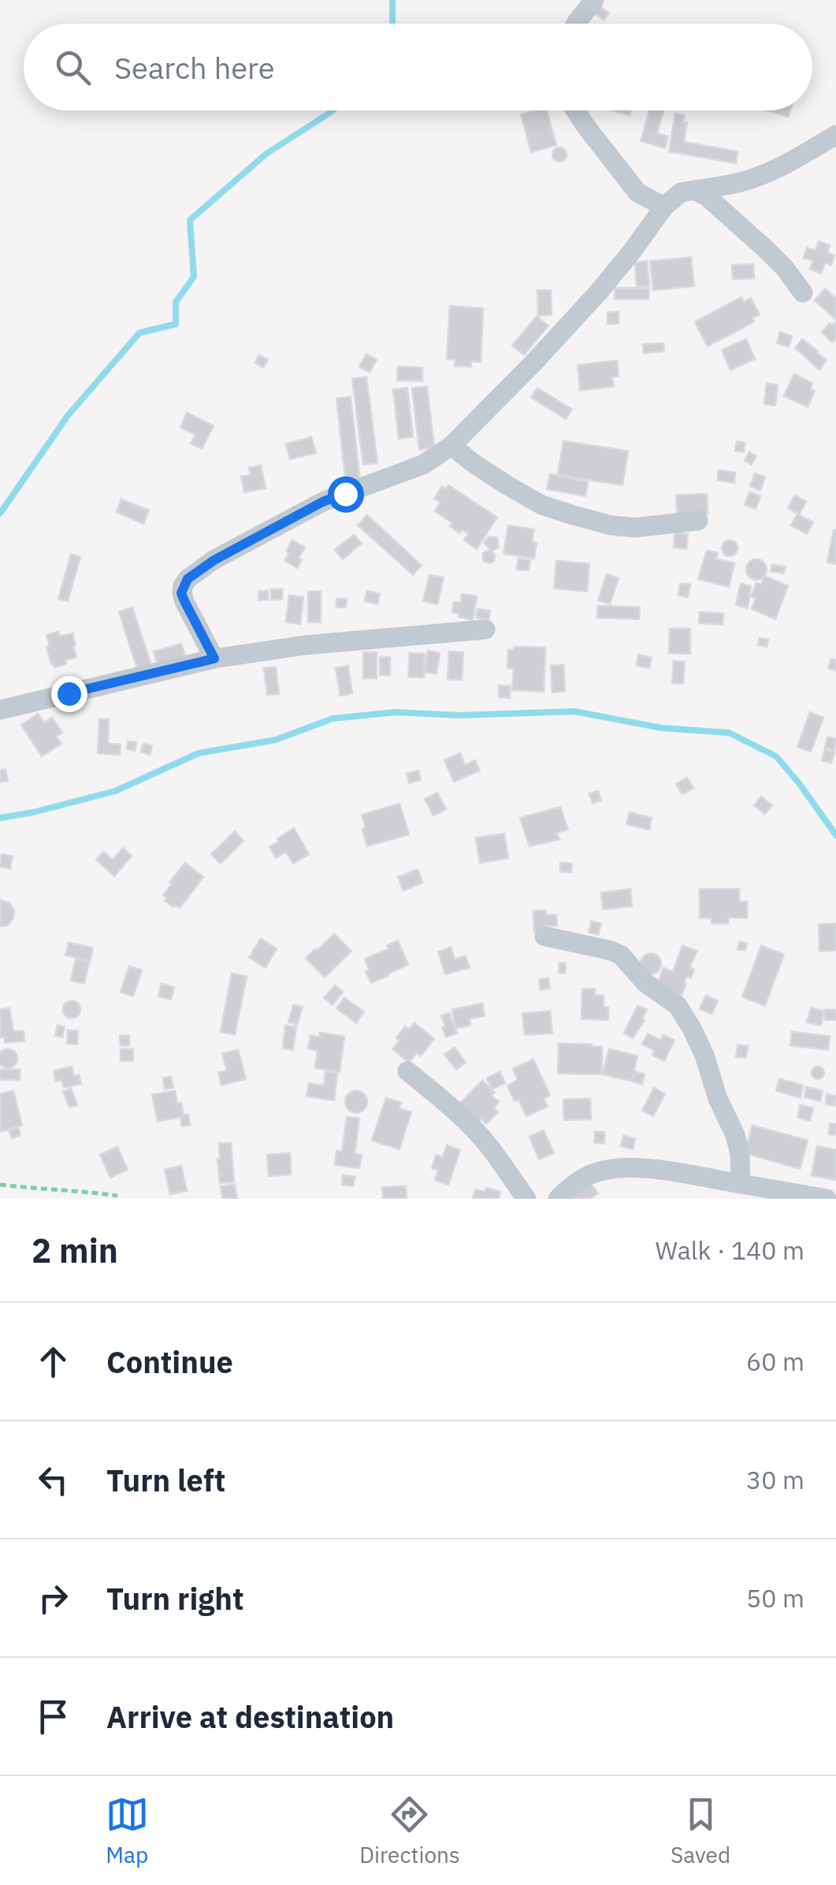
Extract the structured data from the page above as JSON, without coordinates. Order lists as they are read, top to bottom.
{
  "page": {
    "search": "Search here",
    "heading": ["2 min", "Walk · 140 m"],
    "list": [
      ["Continue", "60 m"],
      ["Turn left", "30 m"],
      ["Turn right", "50 m"],
      "Arrive at destination"
    ],
    "nav": ["Map", "Directions", "Saved"]
  }
}
